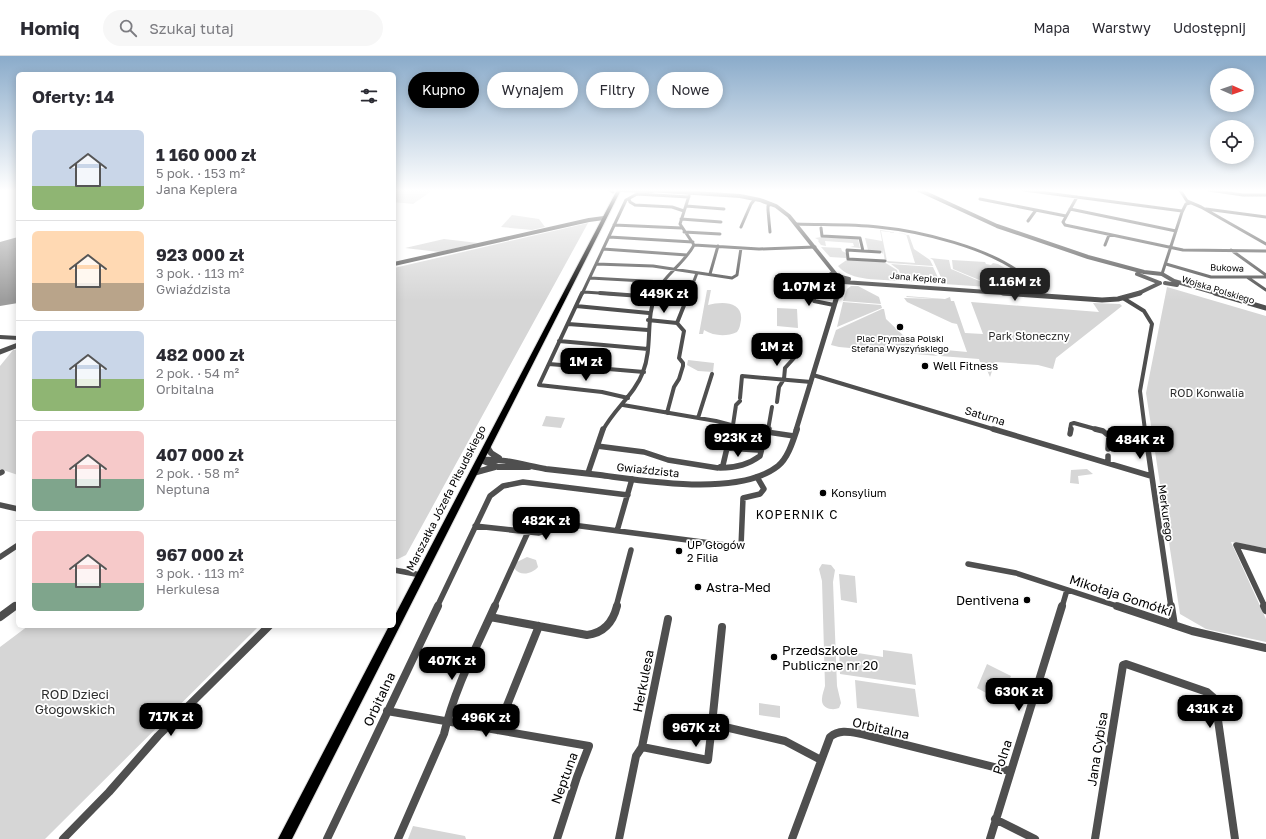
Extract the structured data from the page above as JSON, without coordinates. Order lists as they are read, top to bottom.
{
  "streets": {
    "main road": ["Marszałka Józefa Piłsudskiego"],
    "street": [
      "Bukowa",
      "Jana Keplera",
      "Wojska Polskiego",
      "Saturna",
      "Gwiaździsta",
      "Merkurego",
      "Mikołaja Gomółki",
      "Herkulesa",
      "Orbitalna",
      "Jana Cybisa",
      "Polna",
      "Neptuna"
    ]
  },
  "crossings": [
    ["Jana Keplera", "Wojska Polskiego"],
    ["Jana Keplera", "Gwiaździsta"],
    ["Jana Keplera", "Merkurego"],
    ["Saturna", "Gwiaździsta"],
    ["Saturna", "Merkurego"],
    ["Gwiaździsta", "Marszałka Józefa Piłsudskiego"],
    ["Merkurego", "Mikołaja Gomółki"],
    ["Mikołaja Gomółki", "Polna"],
    ["Orbitalna", "Polna"],
    ["Orbitalna", "Neptuna"]
  ],
  "districts": ["KOPERNIK C"],
  "parks": ["Park Słoneczny", "ROD Konwalia", "ROD Dzieci Głogowskich"],
  "places": [
    "Plac Prymasa Polski Stefana Wyszyńskiego",
    "Well Fitness",
    "Konsylium",
    "UP Głogów 2 Filia",
    "Astra-Med",
    "Dentivena",
    "Przedszkole Publiczne nr 20"
  ],
  "north": "right",
  "page": {
    "header": "Homiq",
    "search": "Szukaj tutaj",
    "nav": ["Mapa", "Warstwy", "Udostępnij"],
    "chip": [
      "Kupno",
      "Wynajem",
      "Filtry",
      "Nowe"
    ],
    "heading": "Oferty: 14",
    "list": [
      {
        "name": "1 160 000 zł",
        "note": "5 pok. · 153 m² · Jana Keplera"
      },
      {
        "name": "923 000 zł",
        "note": "3 pok. · 113 m² · Gwiaździsta"
      },
      {
        "name": "482 000 zł",
        "note": "2 pok. · 54 m² · Orbitalna"
      },
      {
        "name": "407 000 zł",
        "note": "2 pok. · 58 m² · Neptuna"
      },
      {
        "name": "967 000 zł",
        "note": "3 pok. · 113 m² · Herkulesa"
      }
    ],
    "price": [
      "1.16M zł",
      "1.07M zł",
      "449K zł",
      "1M zł",
      "1M zł",
      "923K zł",
      "484K zł",
      "482K zł",
      "407K zł",
      "630K zł",
      "431K zł",
      "717K zł",
      "496K zł",
      "967K zł"
    ]
  }
}
